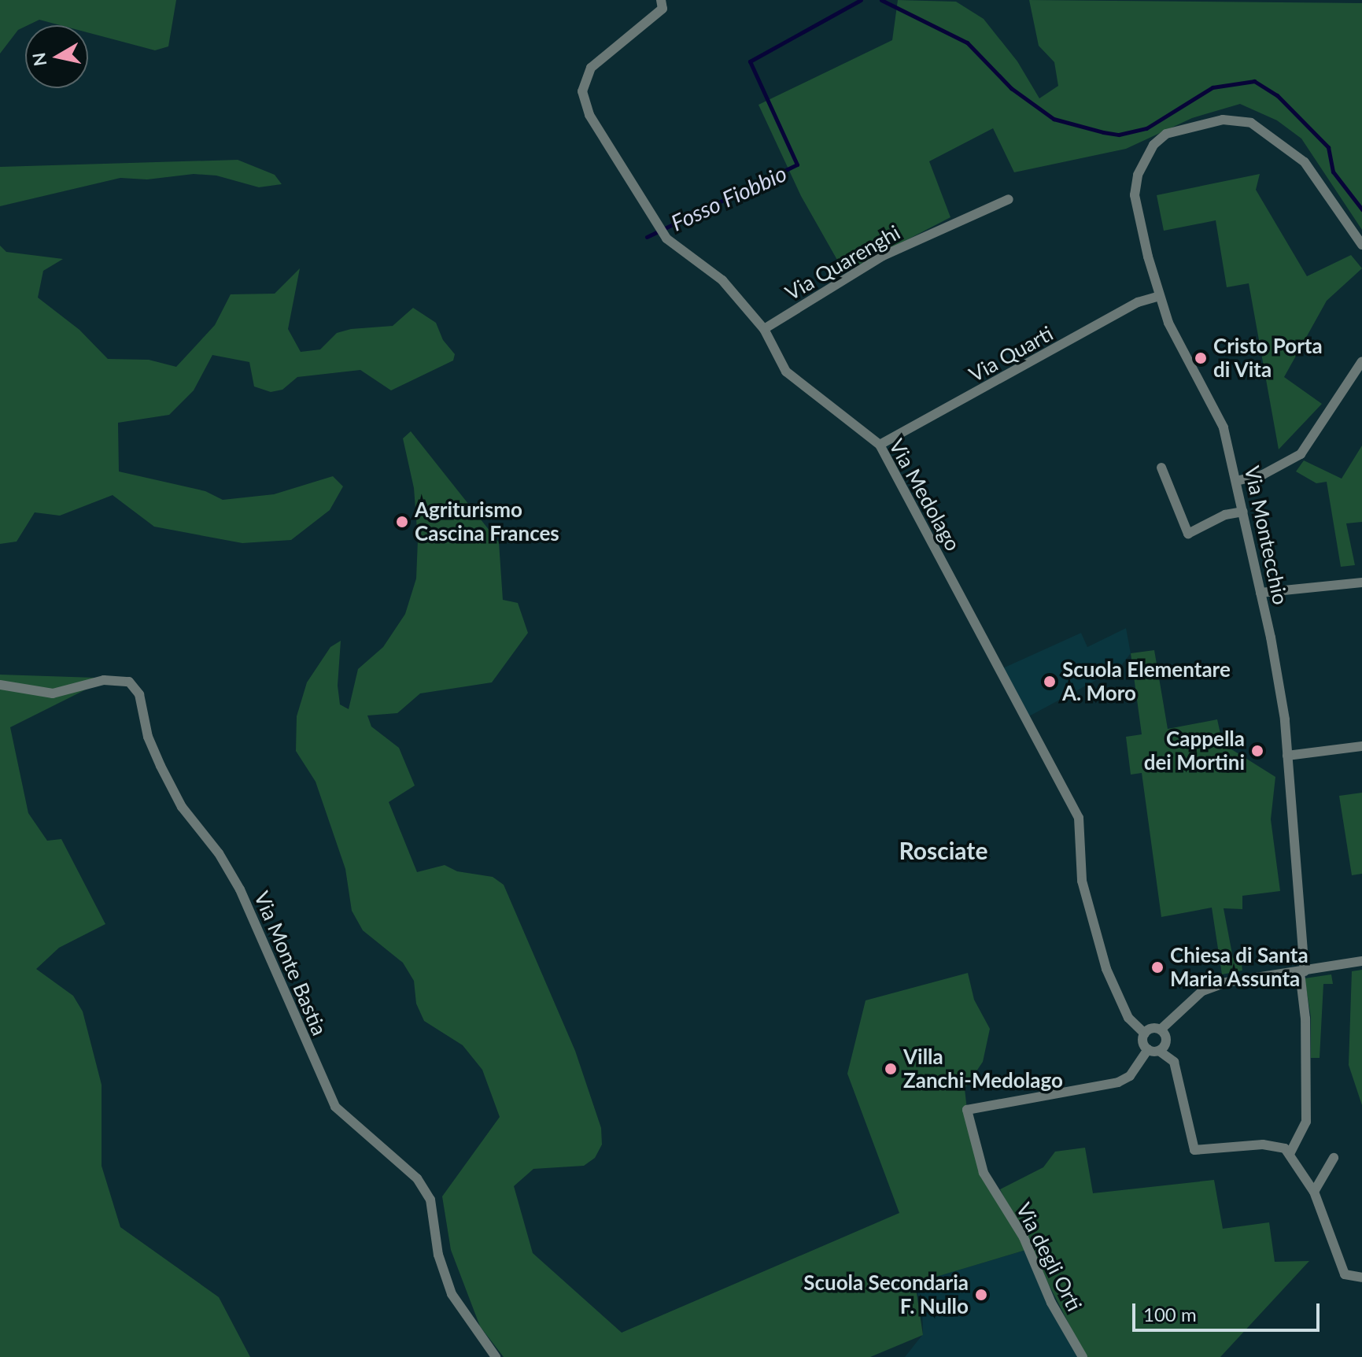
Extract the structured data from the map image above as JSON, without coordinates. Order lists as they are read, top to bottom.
{
  "streets": {
    "street": [
      "Via Quarenghi",
      "Via Quarti",
      "Via Medolago",
      "Via Montecchio",
      "Via Monte Bastia",
      "Via degli Orti"
    ]
  },
  "crossings": [
    ["Via Quarenghi", "Via Medolago"],
    ["Via Quarti", "Via Medolago"],
    ["Via Quarti", "Via Montecchio"],
    ["Via Medolago", "Via degli Orti"]
  ],
  "districts": ["Rosciate"],
  "water": ["Fosso Fiobbio"],
  "places": [
    "Cristo Porta di Vita",
    "Agriturismo Cascina Frances",
    "Scuola Elementare A. Moro",
    "Cappella dei Mortini",
    "Chiesa di Santa Maria Assunta",
    "Villa Zanchi-Medolago",
    "Scuola Secondaria F. Nullo"
  ],
  "scale_bar": "100 m",
  "north": "left"
}
